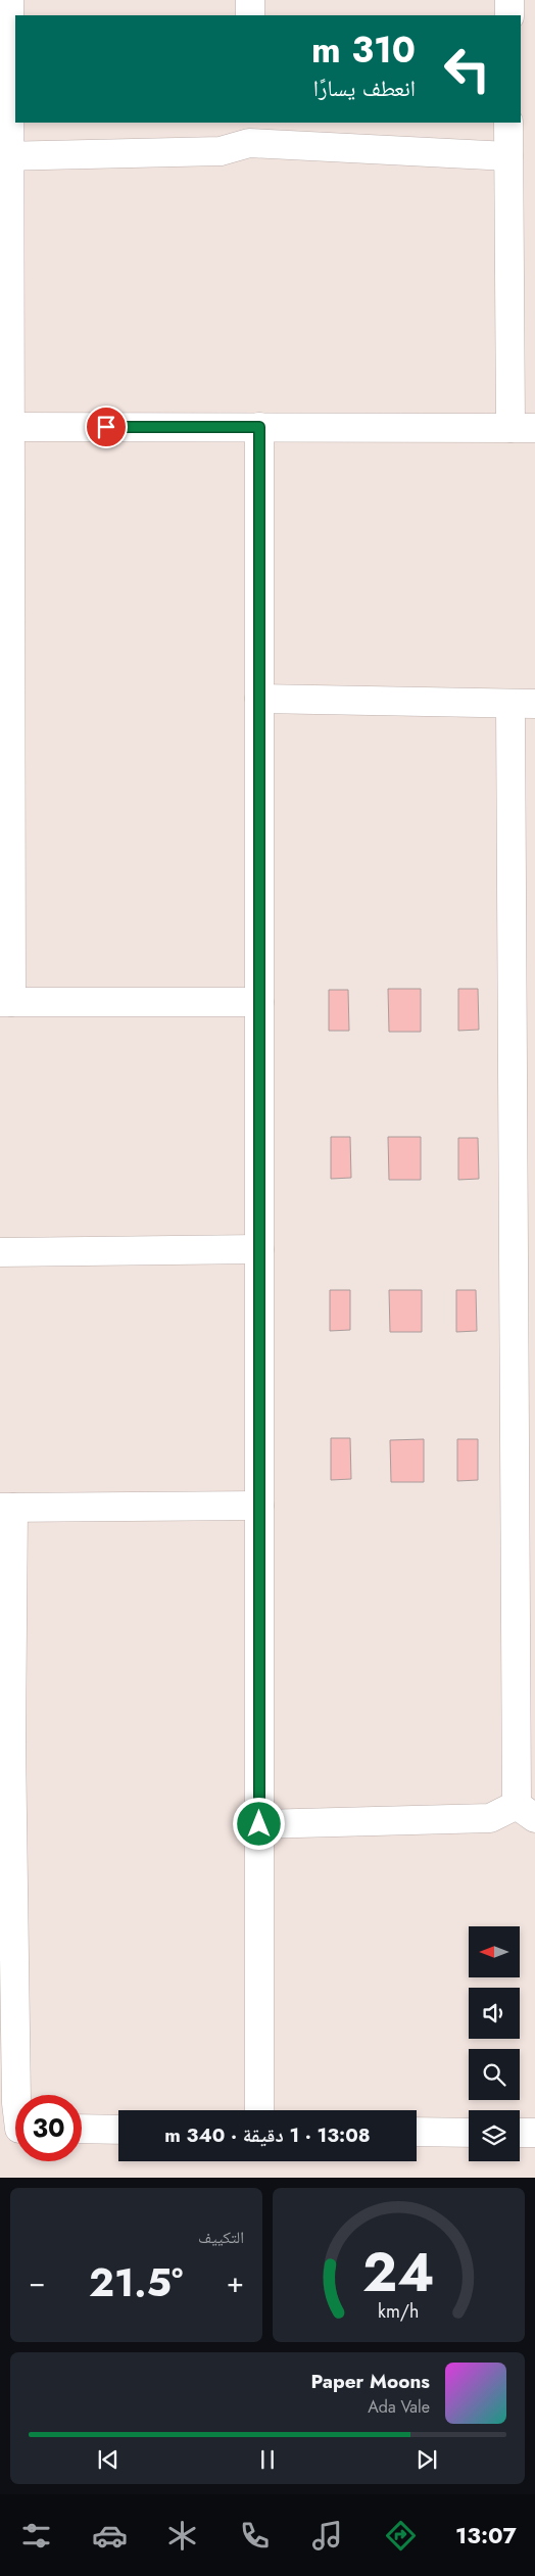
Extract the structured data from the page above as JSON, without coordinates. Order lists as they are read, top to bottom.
{
  "north": "left",
  "page": {
    "turn": ["310 m", "انعطف يسارًا"],
    "limit": "30",
    "trip": "13:08 · 1 دقيقة · 340 m",
    "tile": "التكييف",
    "heat": ["−", "21.5°", "+"],
    "song": ["Paper Moons", "Ada Vale"],
    "tabs": "13:07",
    "gauge": ["24", "km/h"]
  }
}
